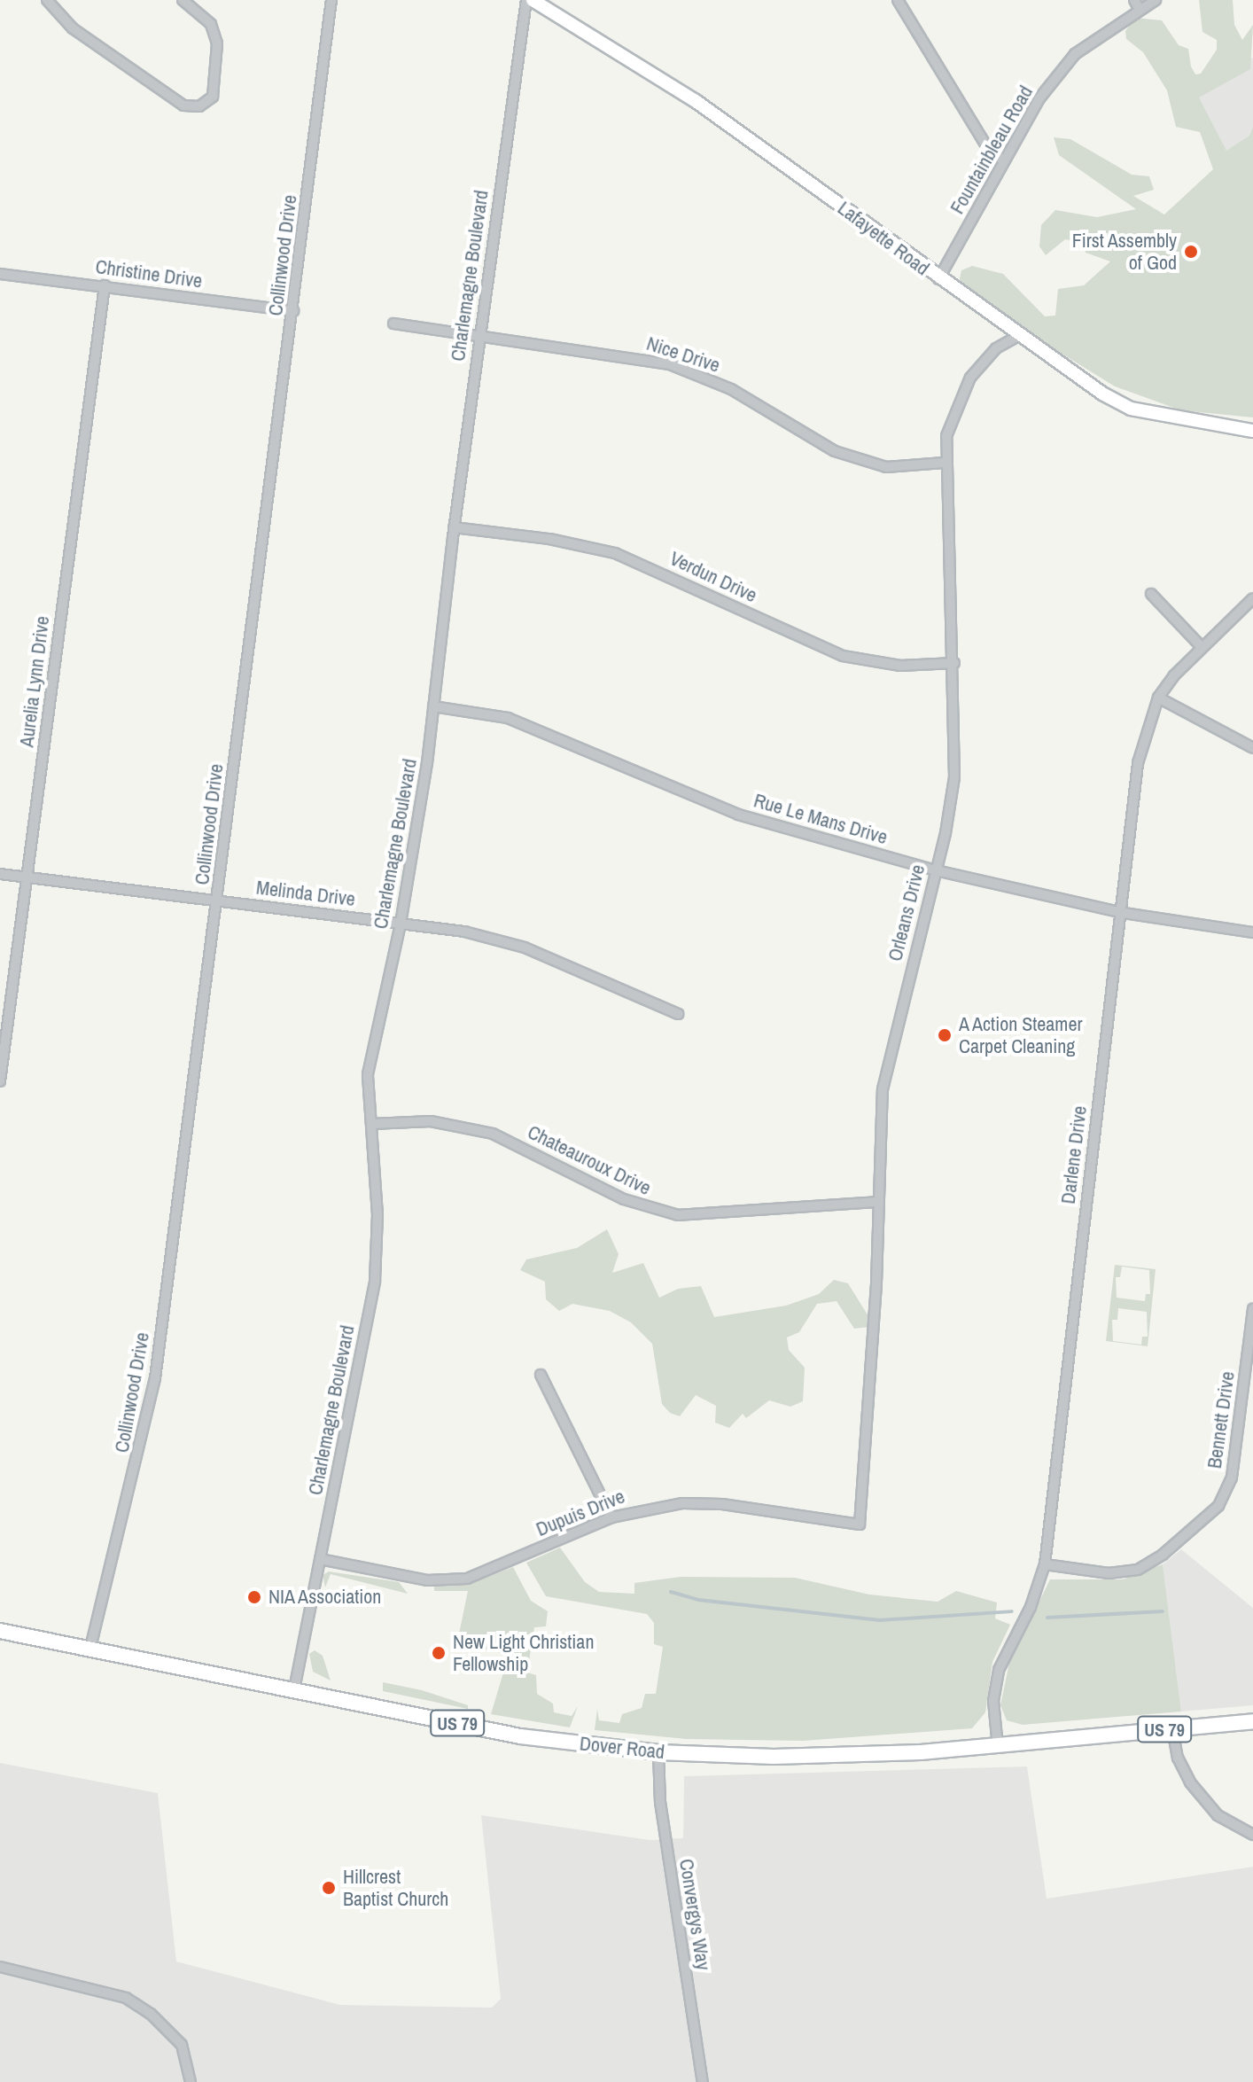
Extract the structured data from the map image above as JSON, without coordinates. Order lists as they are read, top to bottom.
{
  "streets": {
    "main road": ["Lafayette Road", "US 79", "Dover Road"],
    "street": [
      "Fountainbleau Road",
      "Collinwood Drive",
      "Christine Drive",
      "Charlemagne Boulevard",
      "Nice Drive",
      "Verdun Drive",
      "Aurelia Lynn Drive",
      "Rue Le Mans Drive",
      "Melinda Drive",
      "Orleans Drive",
      "Darlene Drive",
      "Chateauroux Drive",
      "Bennett Drive",
      "Dupuis Drive",
      "Convergys Way"
    ]
  },
  "crossings": [
    ["Fountainbleau Road", "Lafayette Road"],
    ["Lafayette Road", "Orleans Drive"],
    ["Collinwood Drive", "Christine Drive"],
    ["Collinwood Drive", "Melinda Drive"],
    ["Collinwood Drive", "Dover Road"],
    ["Christine Drive", "Aurelia Lynn Drive"],
    ["Charlemagne Boulevard", "Nice Drive"],
    ["Charlemagne Boulevard", "Verdun Drive"],
    ["Charlemagne Boulevard", "Rue Le Mans Drive"],
    ["Charlemagne Boulevard", "Melinda Drive"],
    ["Charlemagne Boulevard", "Chateauroux Drive"],
    ["Charlemagne Boulevard", "Dupuis Drive"],
    ["Charlemagne Boulevard", "Dover Road"],
    ["Nice Drive", "Orleans Drive"],
    ["Verdun Drive", "Orleans Drive"],
    ["Aurelia Lynn Drive", "Melinda Drive"],
    ["Rue Le Mans Drive", "Orleans Drive"],
    ["Rue Le Mans Drive", "Darlene Drive"],
    ["Orleans Drive", "Chateauroux Drive"],
    ["Orleans Drive", "Dupuis Drive"],
    ["Darlene Drive", "Bennett Drive"],
    ["Darlene Drive", "Dover Road"],
    ["Dover Road", "Convergys Way"]
  ],
  "places": [
    "First Assembly of God",
    "A Action Steamer Carpet Cleaning",
    "NIA Association",
    "New Light Christian Fellowship",
    "Hillcrest Baptist Church"
  ]
}
